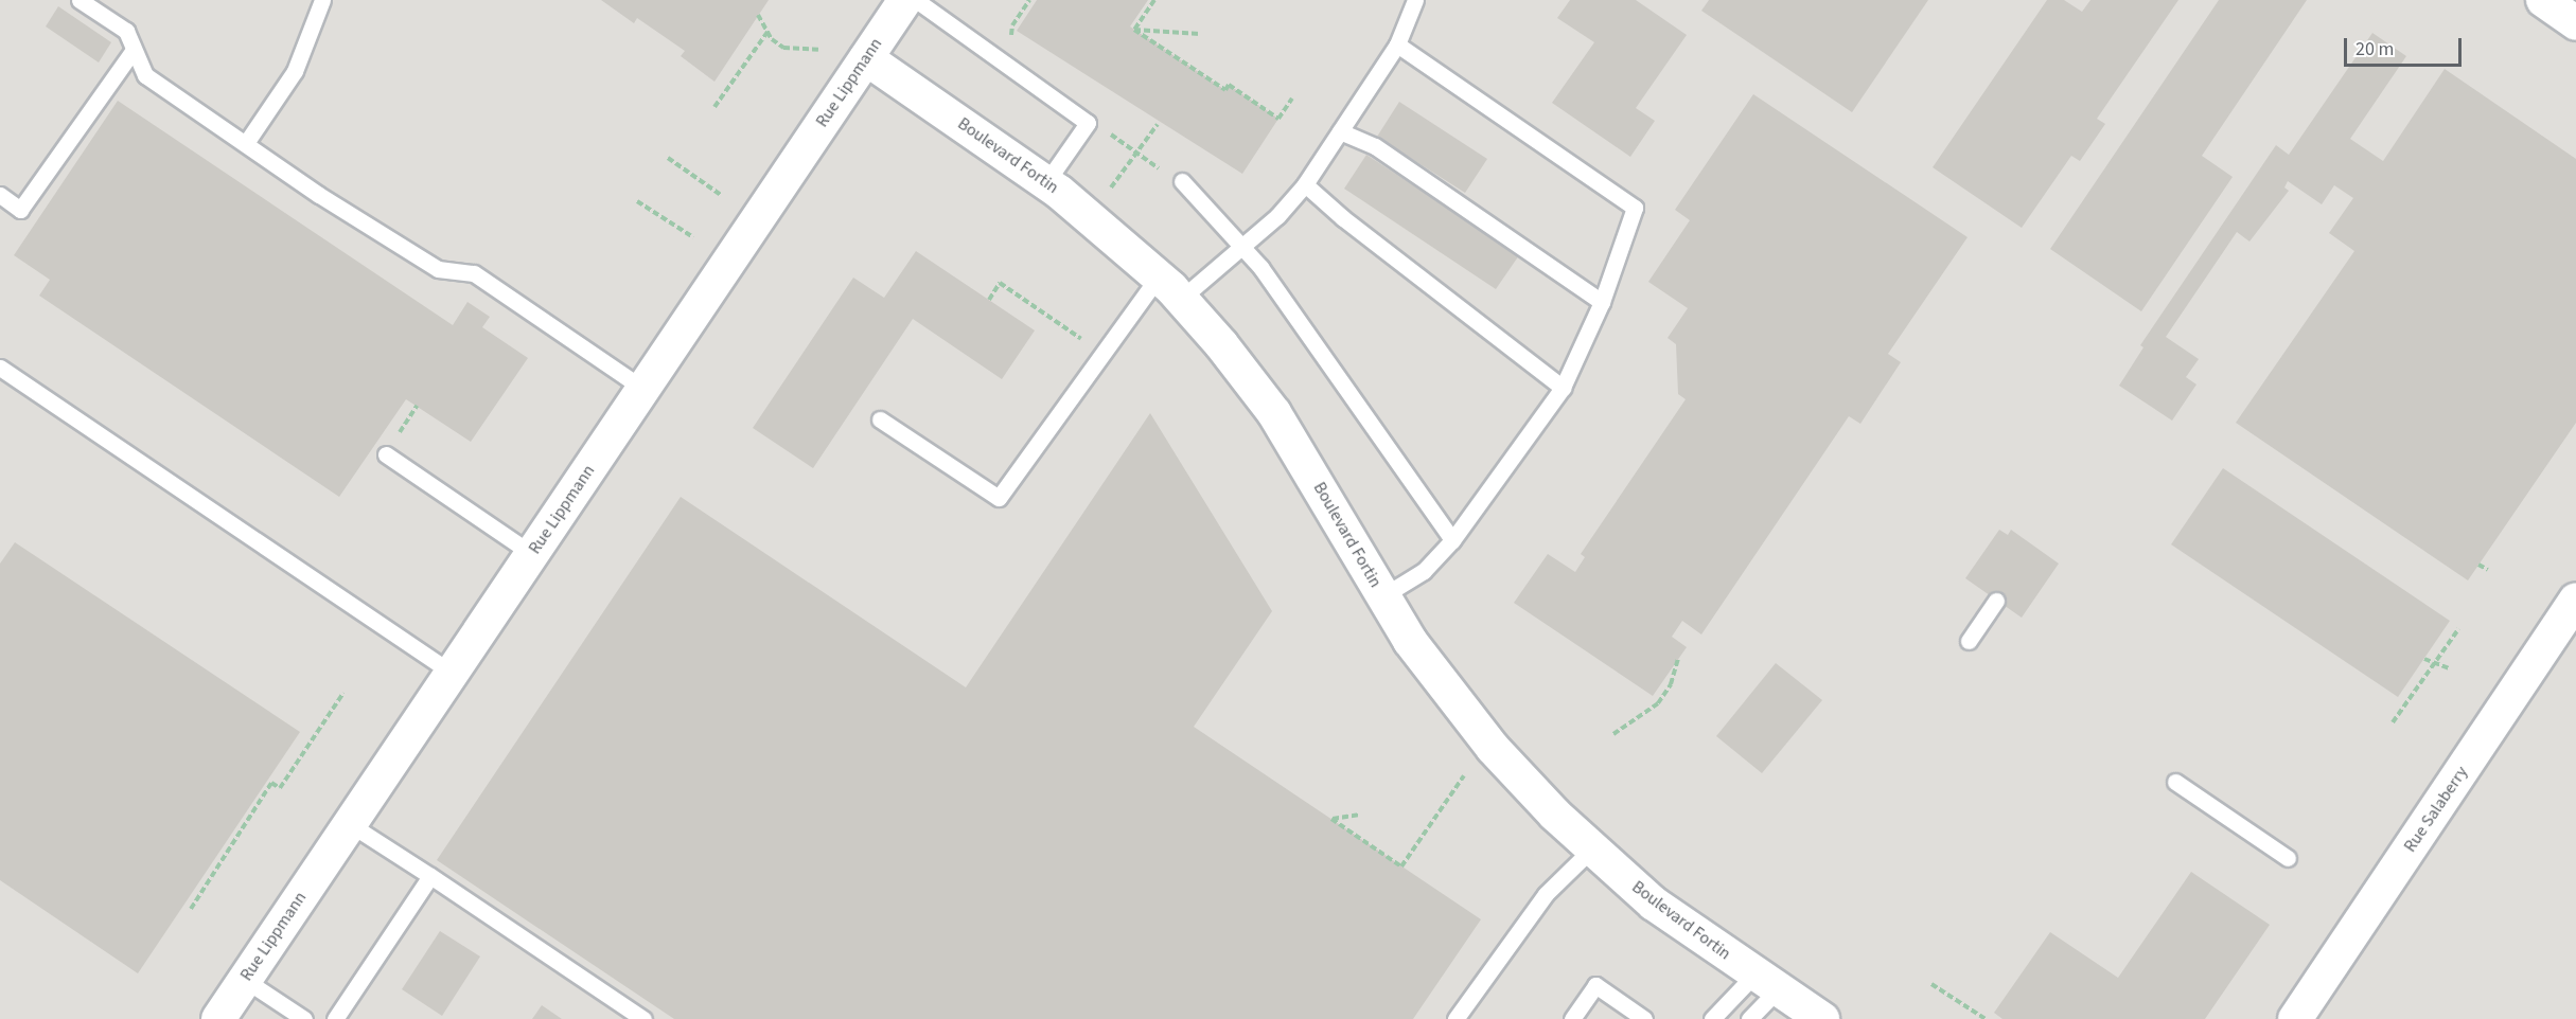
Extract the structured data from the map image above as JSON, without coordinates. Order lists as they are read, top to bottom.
{
  "streets": {
    "street": ["Rue Lippmann", "Boulevard Fortin", "Rue Salaberry"]
  },
  "crossings": [
    ["Rue Lippmann", "Boulevard Fortin"]
  ],
  "scale_bar": "20 m"
}
